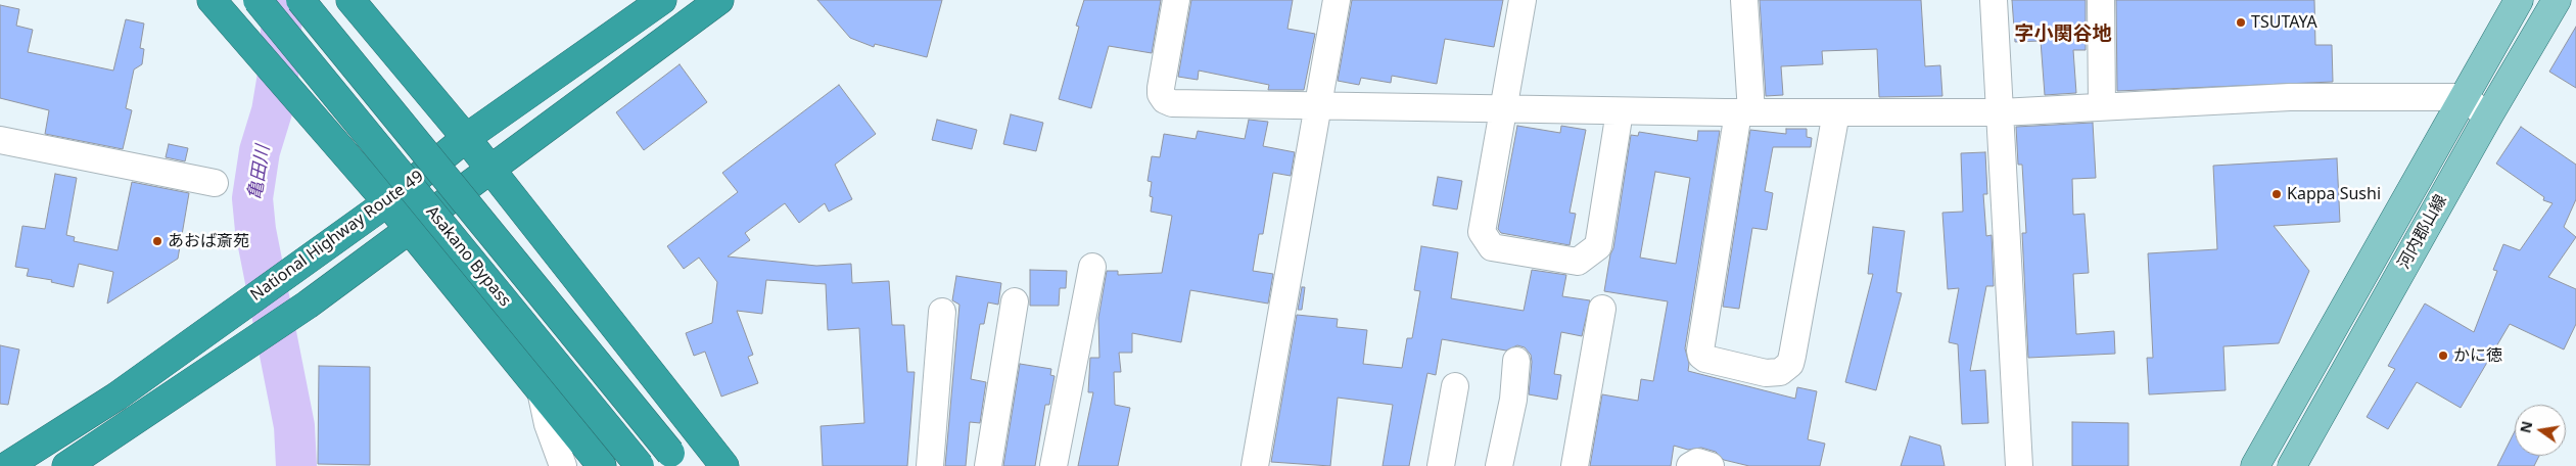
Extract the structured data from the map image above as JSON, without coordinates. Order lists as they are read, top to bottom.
{
  "streets": {
    "highway": ["National Highway Route 49", "Asakano Bypass"],
    "main road": ["河内郡山線"]
  },
  "districts": ["字小関谷地"],
  "water": ["亀田川"],
  "places": [
    "TSUTAYA",
    "Kappa Sushi",
    "あおば斎苑",
    "かに徳"
  ],
  "north": "left"
}
